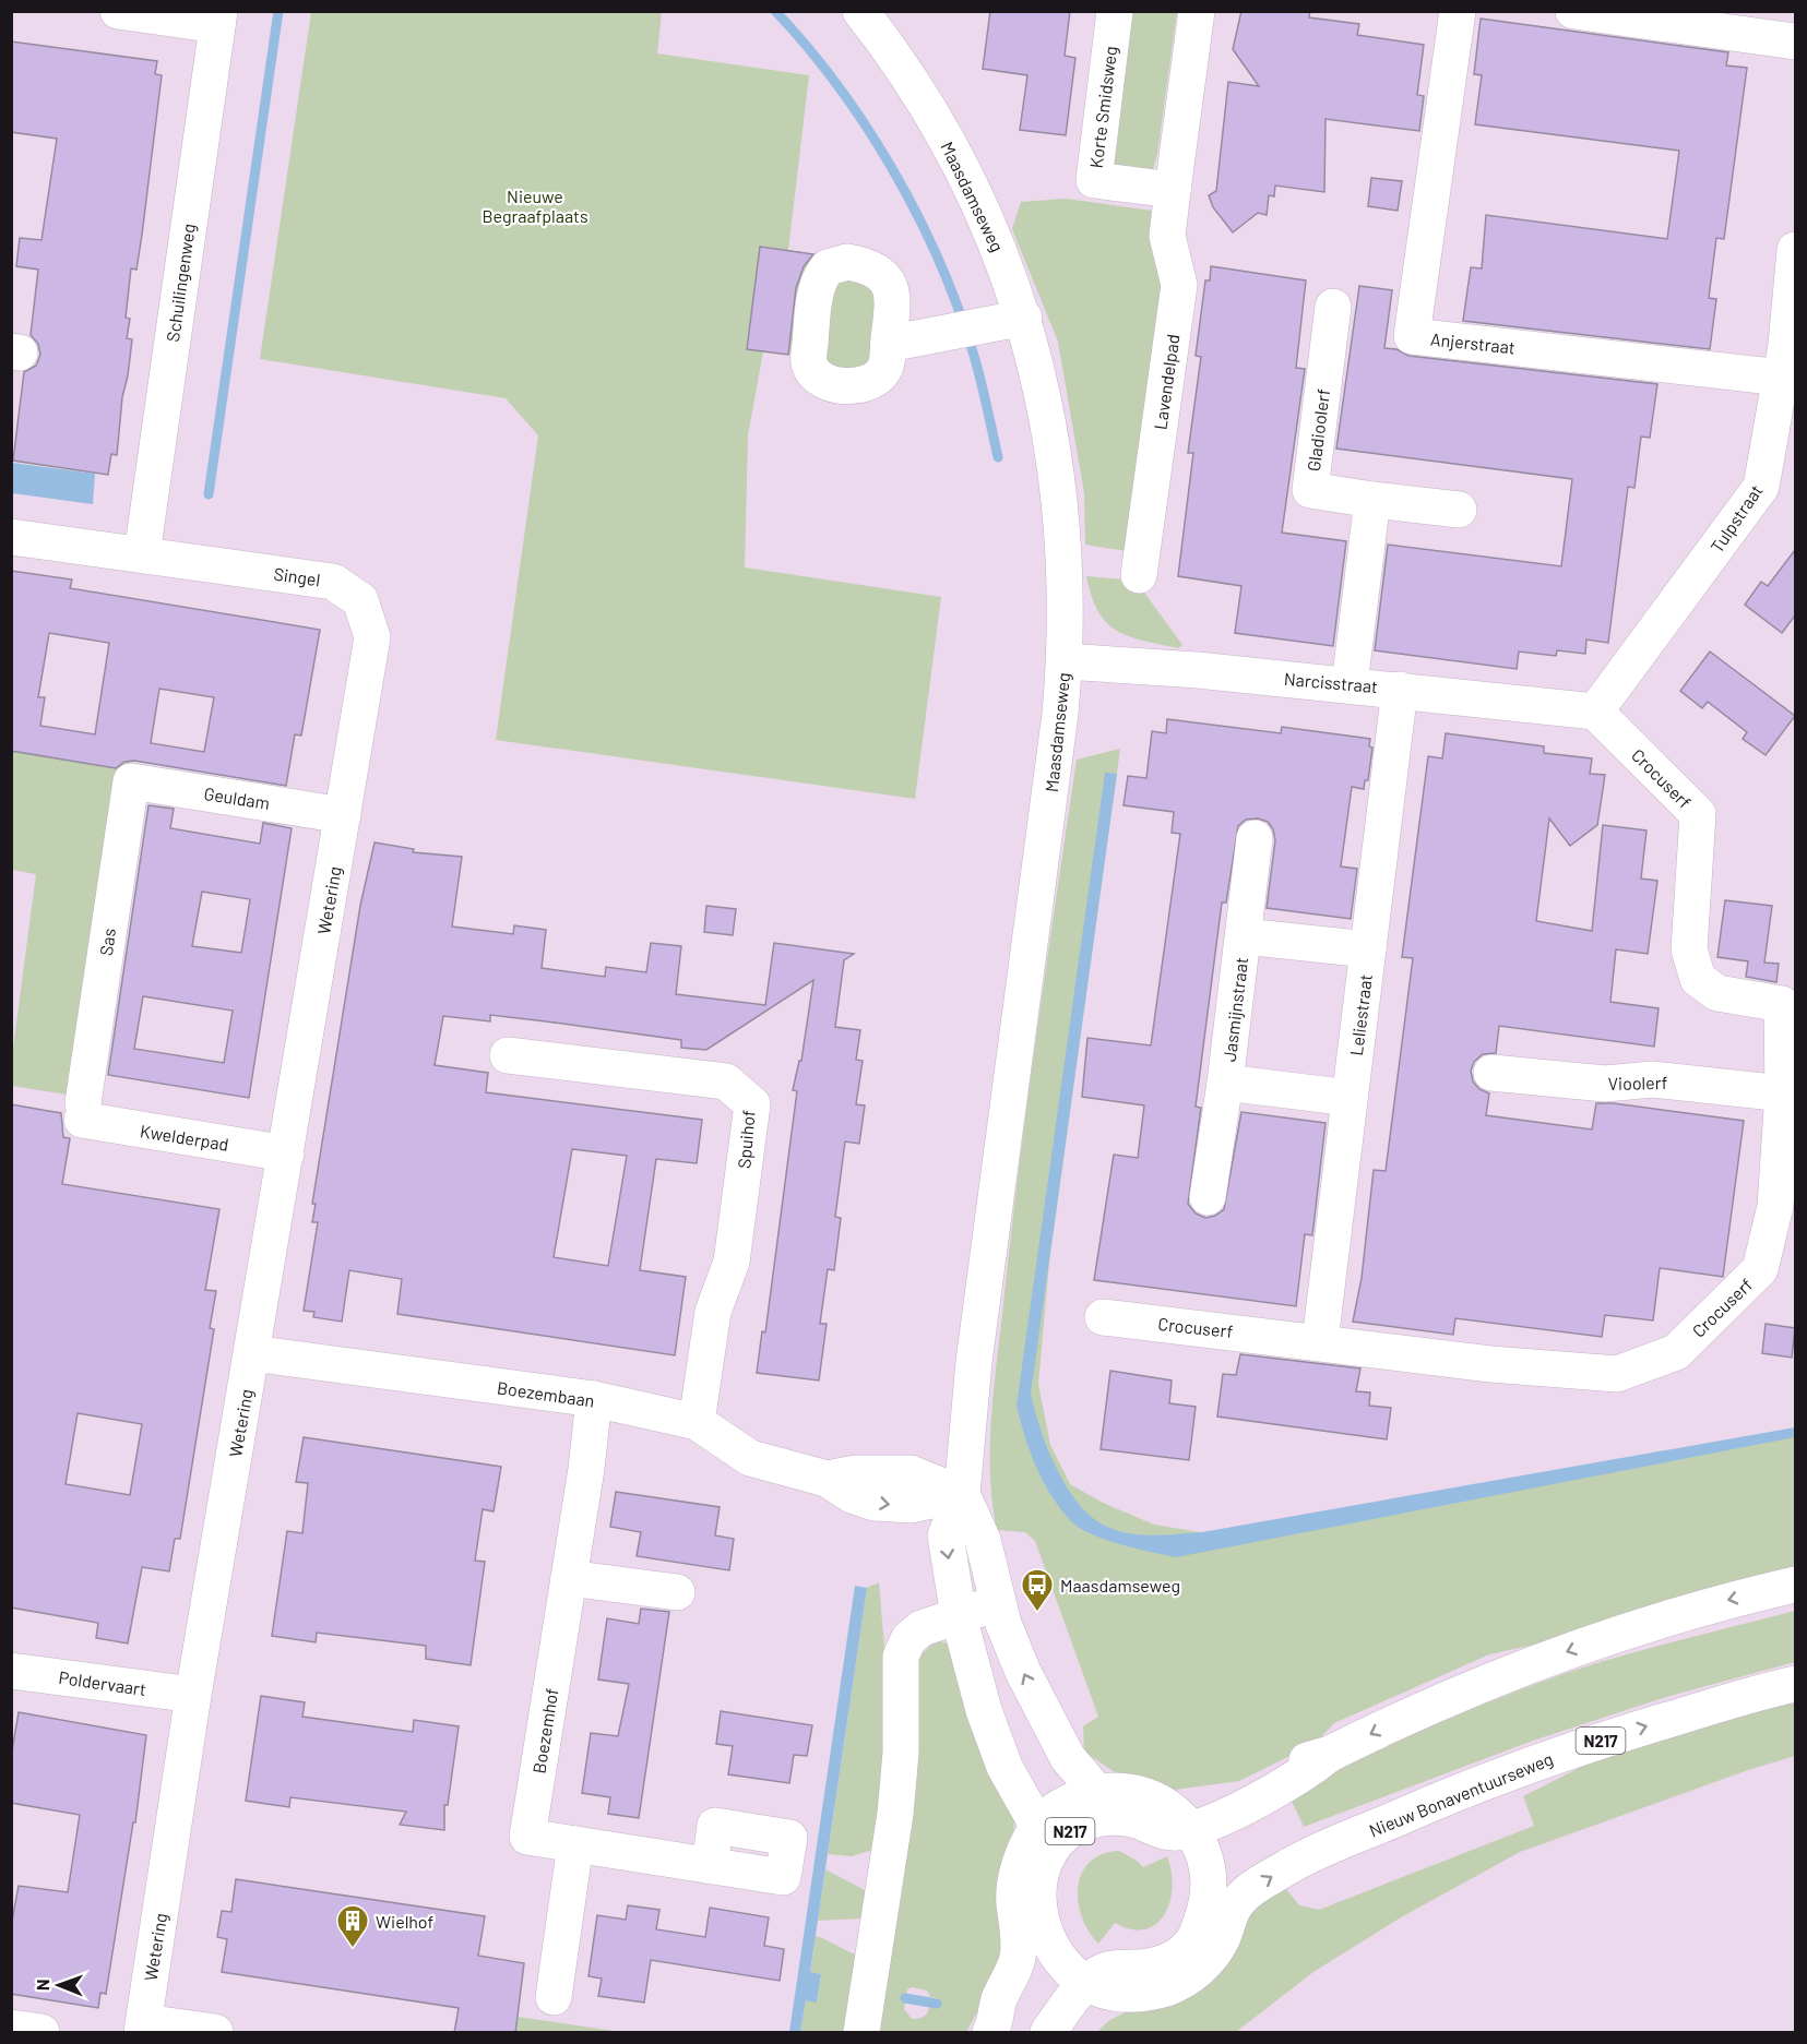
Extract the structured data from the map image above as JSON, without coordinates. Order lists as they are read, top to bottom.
{
  "streets": {
    "street": [
      "Korte Smidsweg",
      "Maasdamseweg",
      "Schuilingenweg",
      "Anjerstraat",
      "Lavendelpad",
      "Gladioolerf",
      "Tulpstraat",
      "Singel",
      "Narcisstraat",
      "Crocuserf",
      "Geuldam",
      "Wetering",
      "Sas",
      "Jasmijnstraat",
      "Leliestraat",
      "Vioolerf",
      "Kwelderpad",
      "Spuihof",
      "Boezembaan",
      "Poldervaart",
      "Boezemhof",
      "N217",
      "Nieuw Bonaventuurseweg"
    ]
  },
  "crossings": [
    ["Korte Smidsweg", "Lavendelpad"],
    ["Maasdamseweg", "Narcisstraat"],
    ["Maasdamseweg", "Boezembaan"],
    ["Maasdamseweg", "N217"],
    ["Schuilingenweg", "Singel"],
    ["Anjerstraat", "Tulpstraat"],
    ["Tulpstraat", "Narcisstraat"],
    ["Tulpstraat", "Crocuserf"],
    ["Singel", "Geuldam"],
    ["Singel", "Wetering"],
    ["Narcisstraat", "Crocuserf"],
    ["Narcisstraat", "Leliestraat"],
    ["Crocuserf", "Leliestraat"],
    ["Crocuserf", "Vioolerf"],
    ["Geuldam", "Wetering"],
    ["Geuldam", "Sas"],
    ["Wetering", "Kwelderpad"],
    ["Wetering", "Boezembaan"],
    ["Wetering", "Poldervaart"],
    ["Sas", "Kwelderpad"],
    ["Jasmijnstraat", "Leliestraat"],
    ["Spuihof", "Boezembaan"],
    ["Boezembaan", "Boezemhof"],
    ["N217", "Nieuw Bonaventuurseweg"]
  ],
  "parks": ["Nieuwe Begraafplaats"],
  "places": {
    "bus stop": ["Maasdamseweg"],
    "building": ["Wielhof"]
  },
  "north": "left"
}
